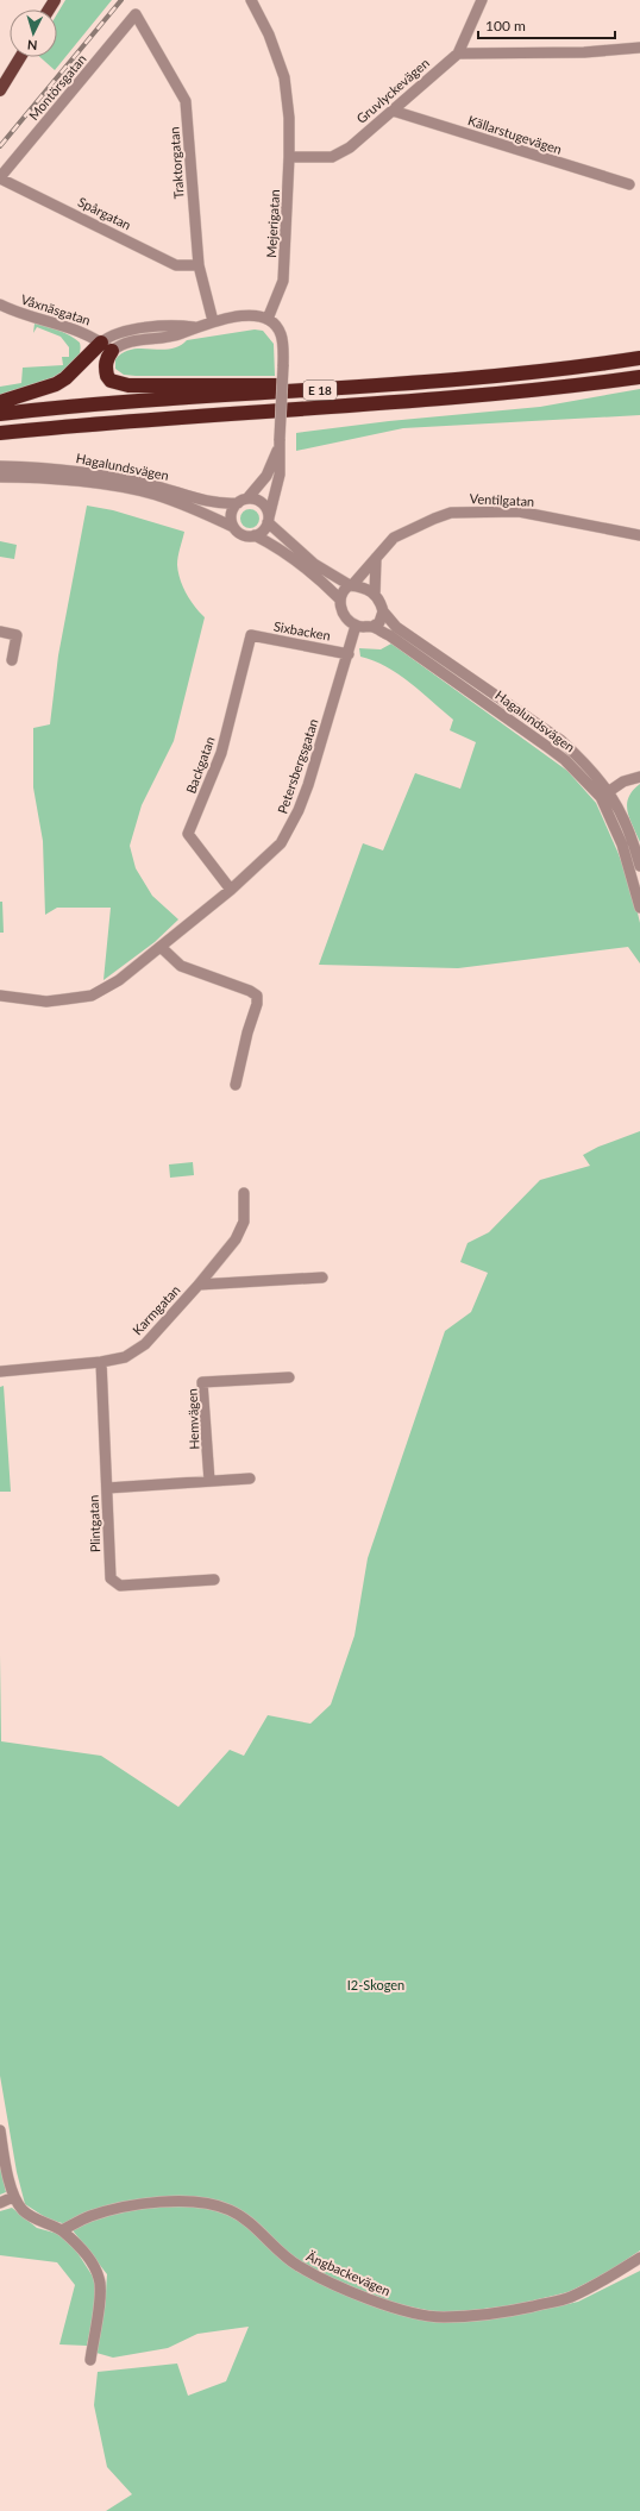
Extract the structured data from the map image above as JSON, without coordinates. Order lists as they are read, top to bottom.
{
  "streets": {
    "highway": ["E 18"],
    "street": [
      "Montörsgatan",
      "Gruvlyckevägen",
      "Källarstugevägen",
      "Traktorgatan",
      "Spårgatan",
      "Mejerigatan",
      "Våxnäsgatan",
      "Hagalundsvägen",
      "Ventilgatan",
      "Sixbacken",
      "Backgatan",
      "Petersbergsgatan",
      "Karmgatan",
      "Hemvägen",
      "Plintgatan",
      "Ängbackevägen"
    ]
  },
  "crossings": [
    ["Montörsgatan", "Traktorgatan"],
    ["Montörsgatan", "Spårgatan"],
    ["Gruvlyckevägen", "Källarstugevägen"],
    ["Gruvlyckevägen", "Mejerigatan"],
    ["Traktorgatan", "Spårgatan"],
    ["Hagalundsvägen", "Ventilgatan"],
    ["Hagalundsvägen", "Petersbergsgatan"],
    ["Ventilgatan", "Petersbergsgatan"],
    ["Sixbacken", "Backgatan"],
    ["Sixbacken", "Petersbergsgatan"],
    ["Backgatan", "Petersbergsgatan"],
    ["Karmgatan", "Plintgatan"]
  ],
  "parks": ["I2-Skogen"],
  "scale_bar": "100 m",
  "north": "bottom"
}
